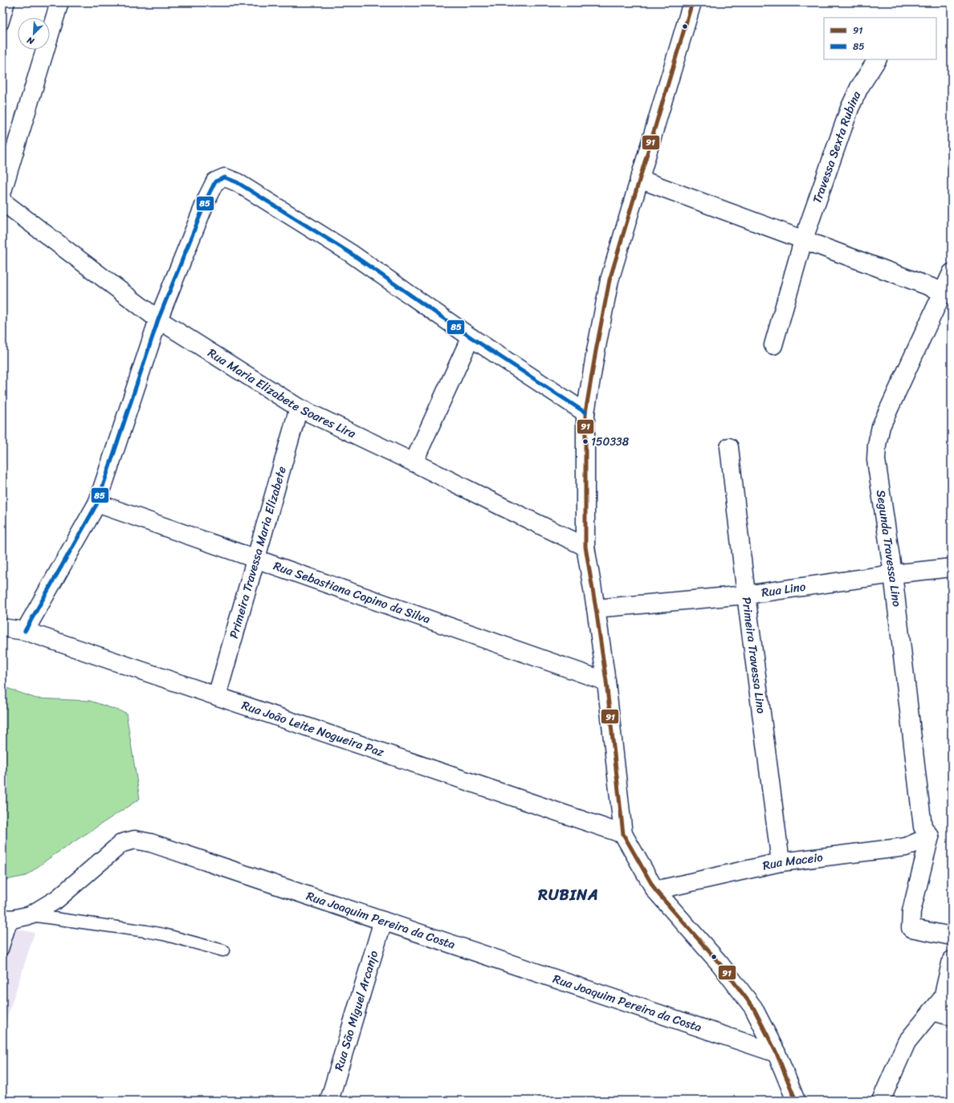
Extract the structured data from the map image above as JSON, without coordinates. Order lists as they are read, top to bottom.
{
  "streets": {
    "main road": [
      "Travessa Sexta Rubina",
      "Rua Maria Elizabete Soares Lira",
      "Segunda Travessa Lino",
      "Primeira Travessa Maria Elizabete",
      "Rua Lino",
      "Rua Sebastiana Copino da Silva",
      "Primeira Travessa Lino",
      "Rua João Leite Nogueira Paz",
      "Rua Maceio",
      "Rua Joaquim Pereira da Costa",
      "Rua São Miguel Arcanjo"
    ]
  },
  "crossings": [
    ["Rua Maria Elizabete Soares Lira", "Primeira Travessa Maria Elizabete"],
    ["Segunda Travessa Lino", "Rua Lino"],
    ["Segunda Travessa Lino", "Rua Maceio"],
    ["Primeira Travessa Maria Elizabete", "Rua Sebastiana Copino da Silva"],
    ["Primeira Travessa Maria Elizabete", "Rua João Leite Nogueira Paz"],
    ["Rua Lino", "Primeira Travessa Lino"],
    ["Primeira Travessa Lino", "Rua Maceio"],
    ["Rua Joaquim Pereira da Costa", "Rua São Miguel Arcanjo"]
  ],
  "districts": ["RUBINA"],
  "places": ["150338"],
  "lines": ["transit line 91", "transit line 85"],
  "legend": ["91", "85"],
  "north": "bottom left"
}
